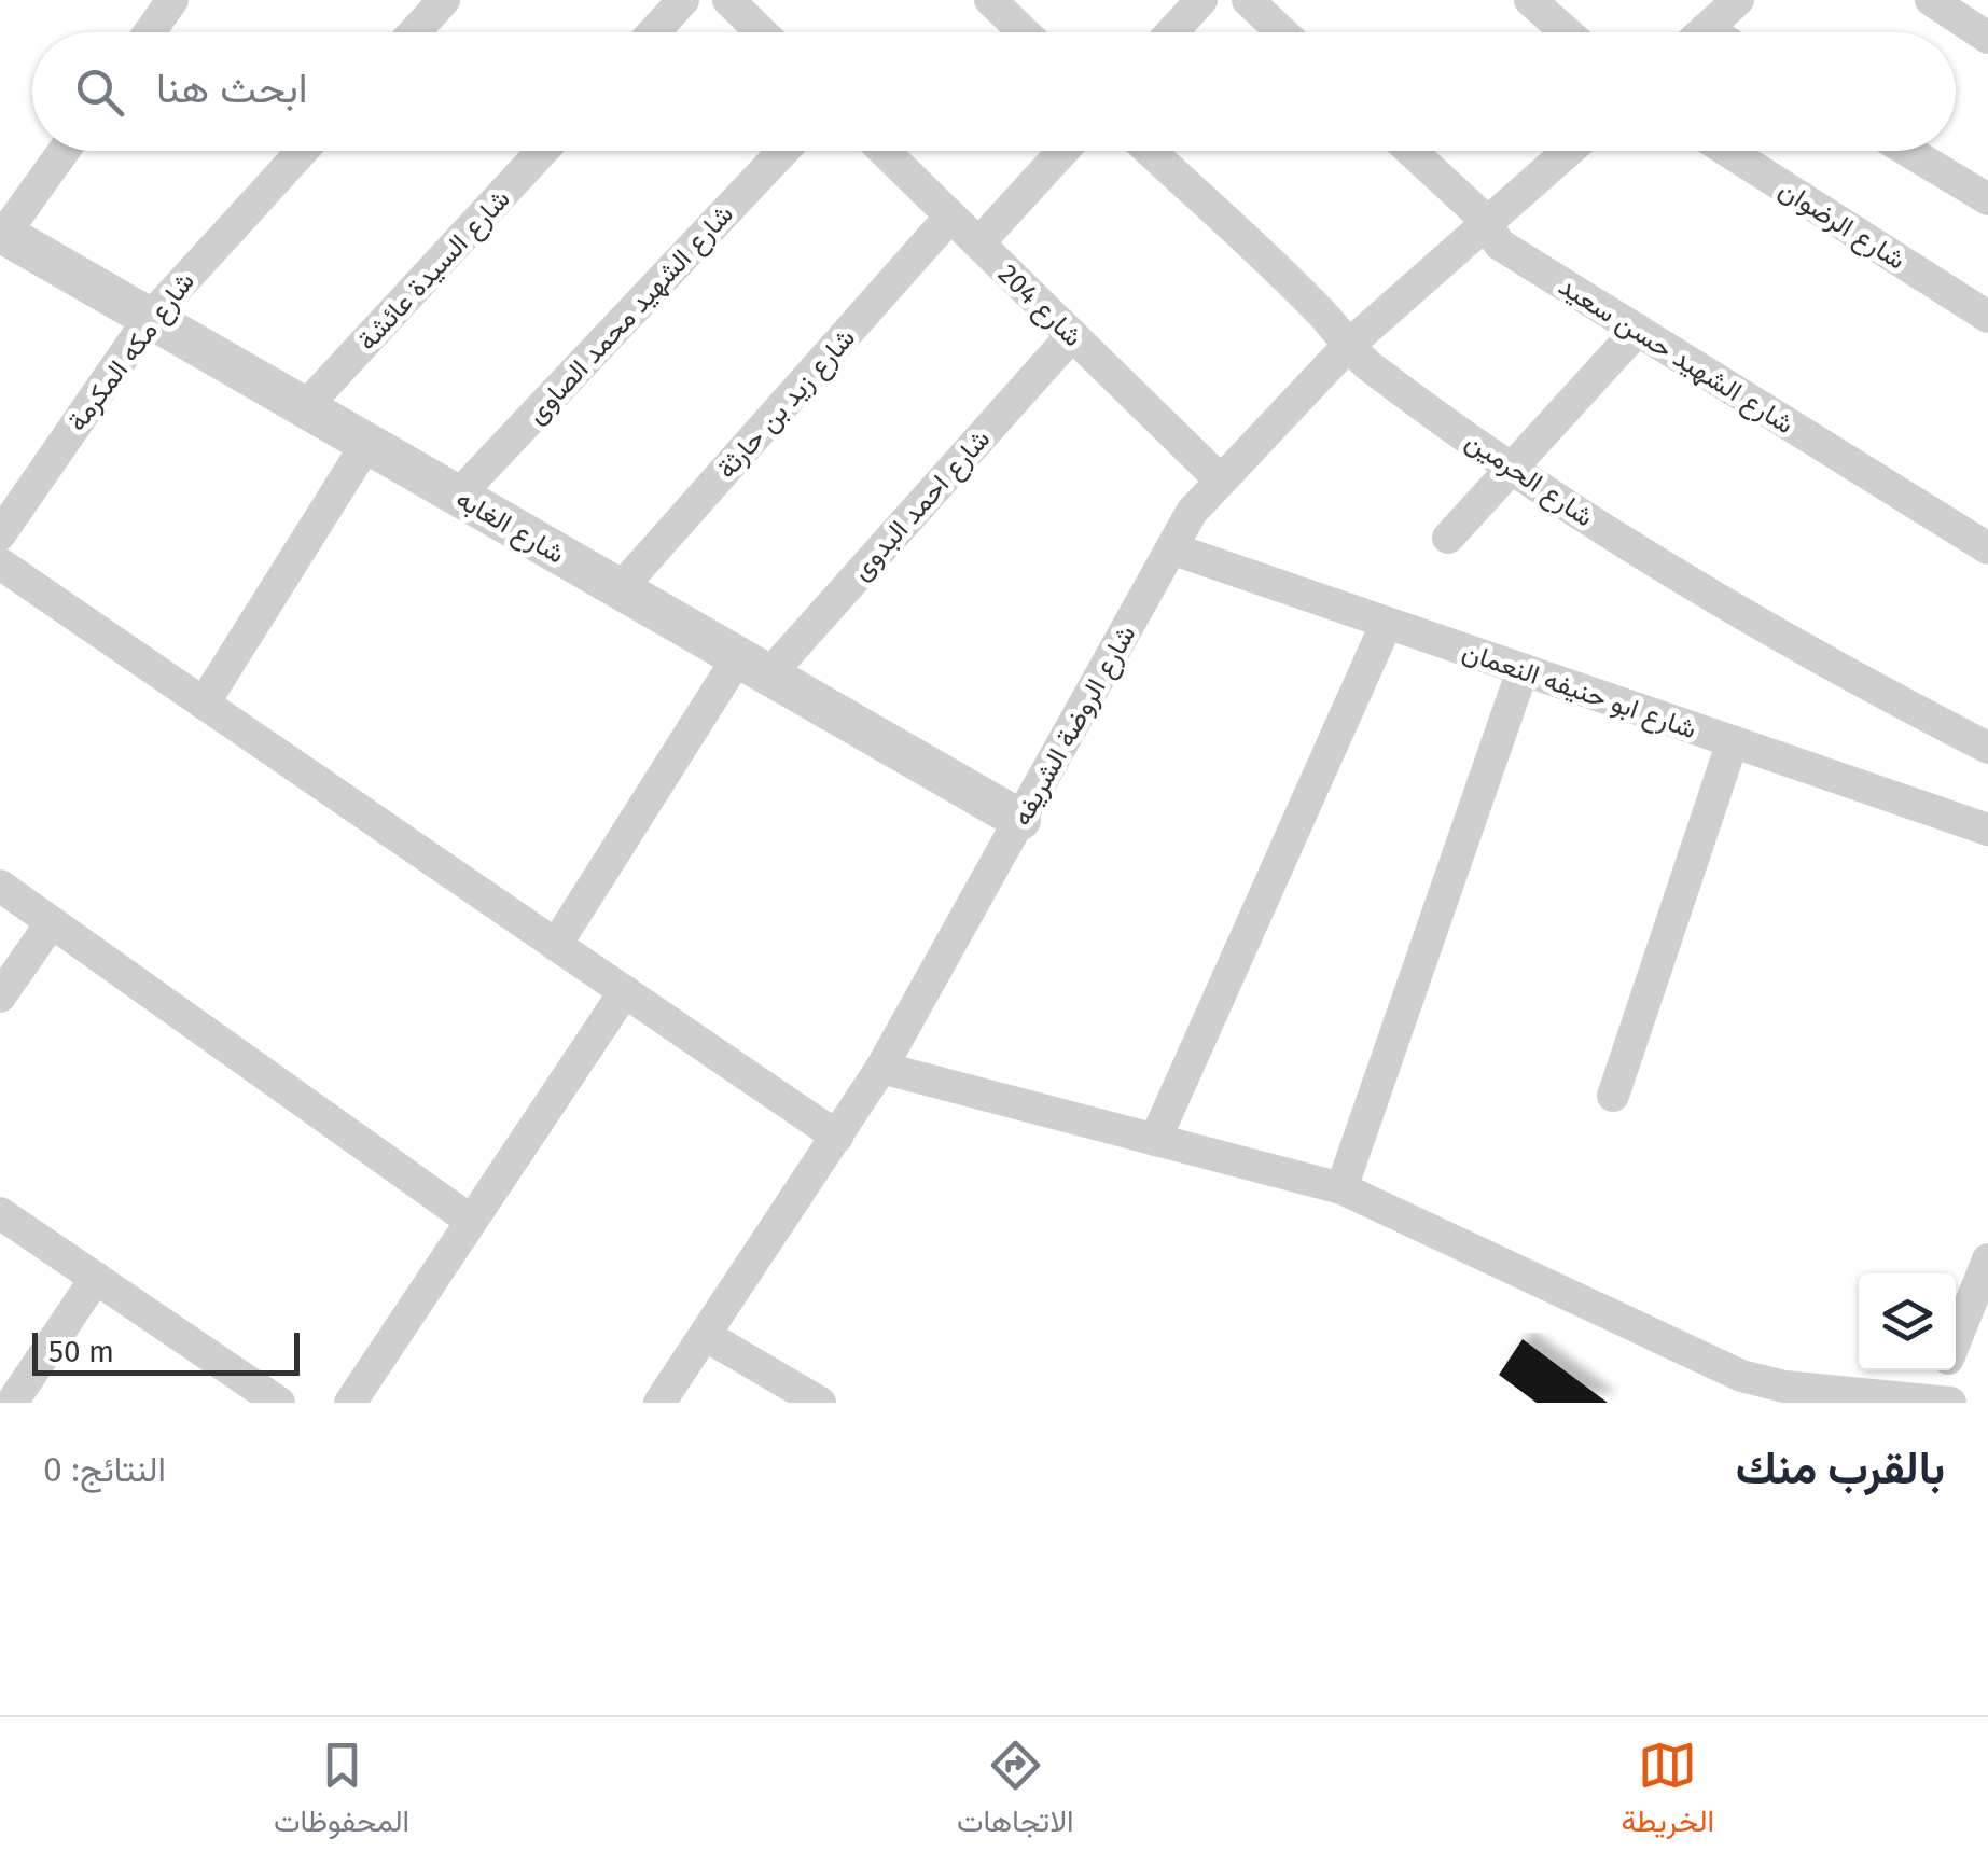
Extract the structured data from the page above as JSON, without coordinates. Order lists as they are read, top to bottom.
{
  "streets": {
    "street": [
      "شارع الرضوان",
      "شارع السيدة عائشة",
      "شارع 204",
      "شارع الشهيد محمد الصاوى",
      "شارع مكه المكرمة",
      "شارع الشهيد حسن سعيد",
      "شارع زيد بن حارثة",
      "شارع الحرمين",
      "شارع احمد البدوى",
      "شارع الغابه",
      "شارع ابو حنيفه النعمان",
      "شارع الروضة الشريفه"
    ]
  },
  "crossings": [
    ["شارع السيدة عائشة", "شارع الغابه"],
    ["شارع 204", "شارع زيد بن حارثة"],
    ["شارع 204", "شارع احمد البدوى"],
    ["شارع 204", "شارع الروضة الشريفه"],
    ["شارع الشهيد محمد الصاوى", "شارع الغابه"],
    ["شارع مكه المكرمة", "شارع الغابه"],
    ["شارع الشهيد حسن سعيد", "شارع الروضة الشريفه"],
    ["شارع زيد بن حارثة", "شارع الغابه"],
    ["شارع الحرمين", "شارع الروضة الشريفه"],
    ["شارع احمد البدوى", "شارع الغابه"],
    ["شارع الغابه", "شارع الروضة الشريفه"],
    ["شارع ابو حنيفه النعمان", "شارع الروضة الشريفه"]
  ],
  "scale_bar": "50 m",
  "page": {
    "search": "ابحث هنا",
    "scale": "50 m",
    "heading": ["بالقرب منك", "النتائج: 0"],
    "nav": ["الخريطة", "الاتجاهات", "المحفوظات"]
  }
}
